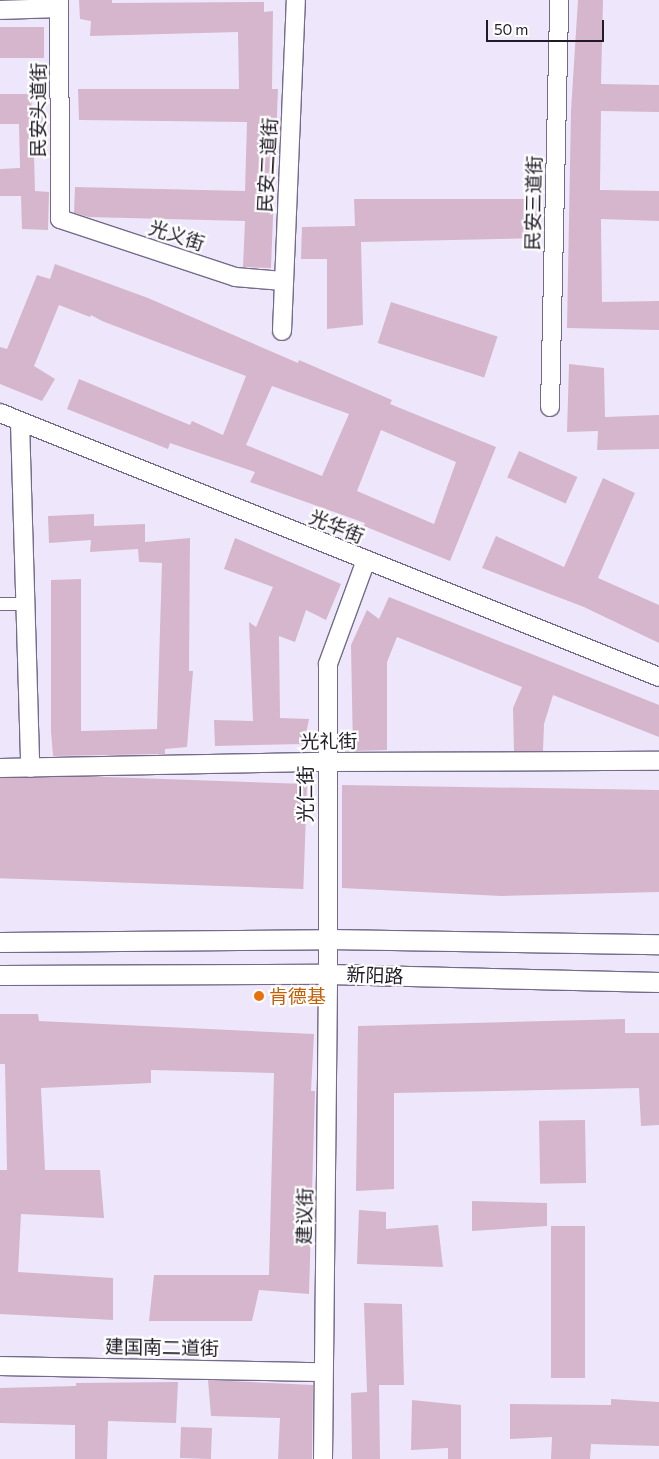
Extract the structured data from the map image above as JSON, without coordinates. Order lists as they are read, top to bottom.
{
  "streets": {
    "main road": ["新阳路"],
    "street": [
      "民安头道街",
      "民安二道街",
      "民安三道街",
      "光义街",
      "光华街",
      "光礼街",
      "光仁街",
      "建议街",
      "建国南二道街"
    ]
  },
  "crossings": [
    ["民安头道街", "光义街"],
    ["民安二道街", "光义街"],
    ["光华街", "光仁街"],
    ["光礼街", "光仁街"],
    ["光仁街", "新阳路"],
    ["光仁街", "建议街"],
    ["新阳路", "建议街"],
    ["建议街", "建国南二道街"]
  ],
  "places": ["肯德基"],
  "scale_bar": "50 m"
}
